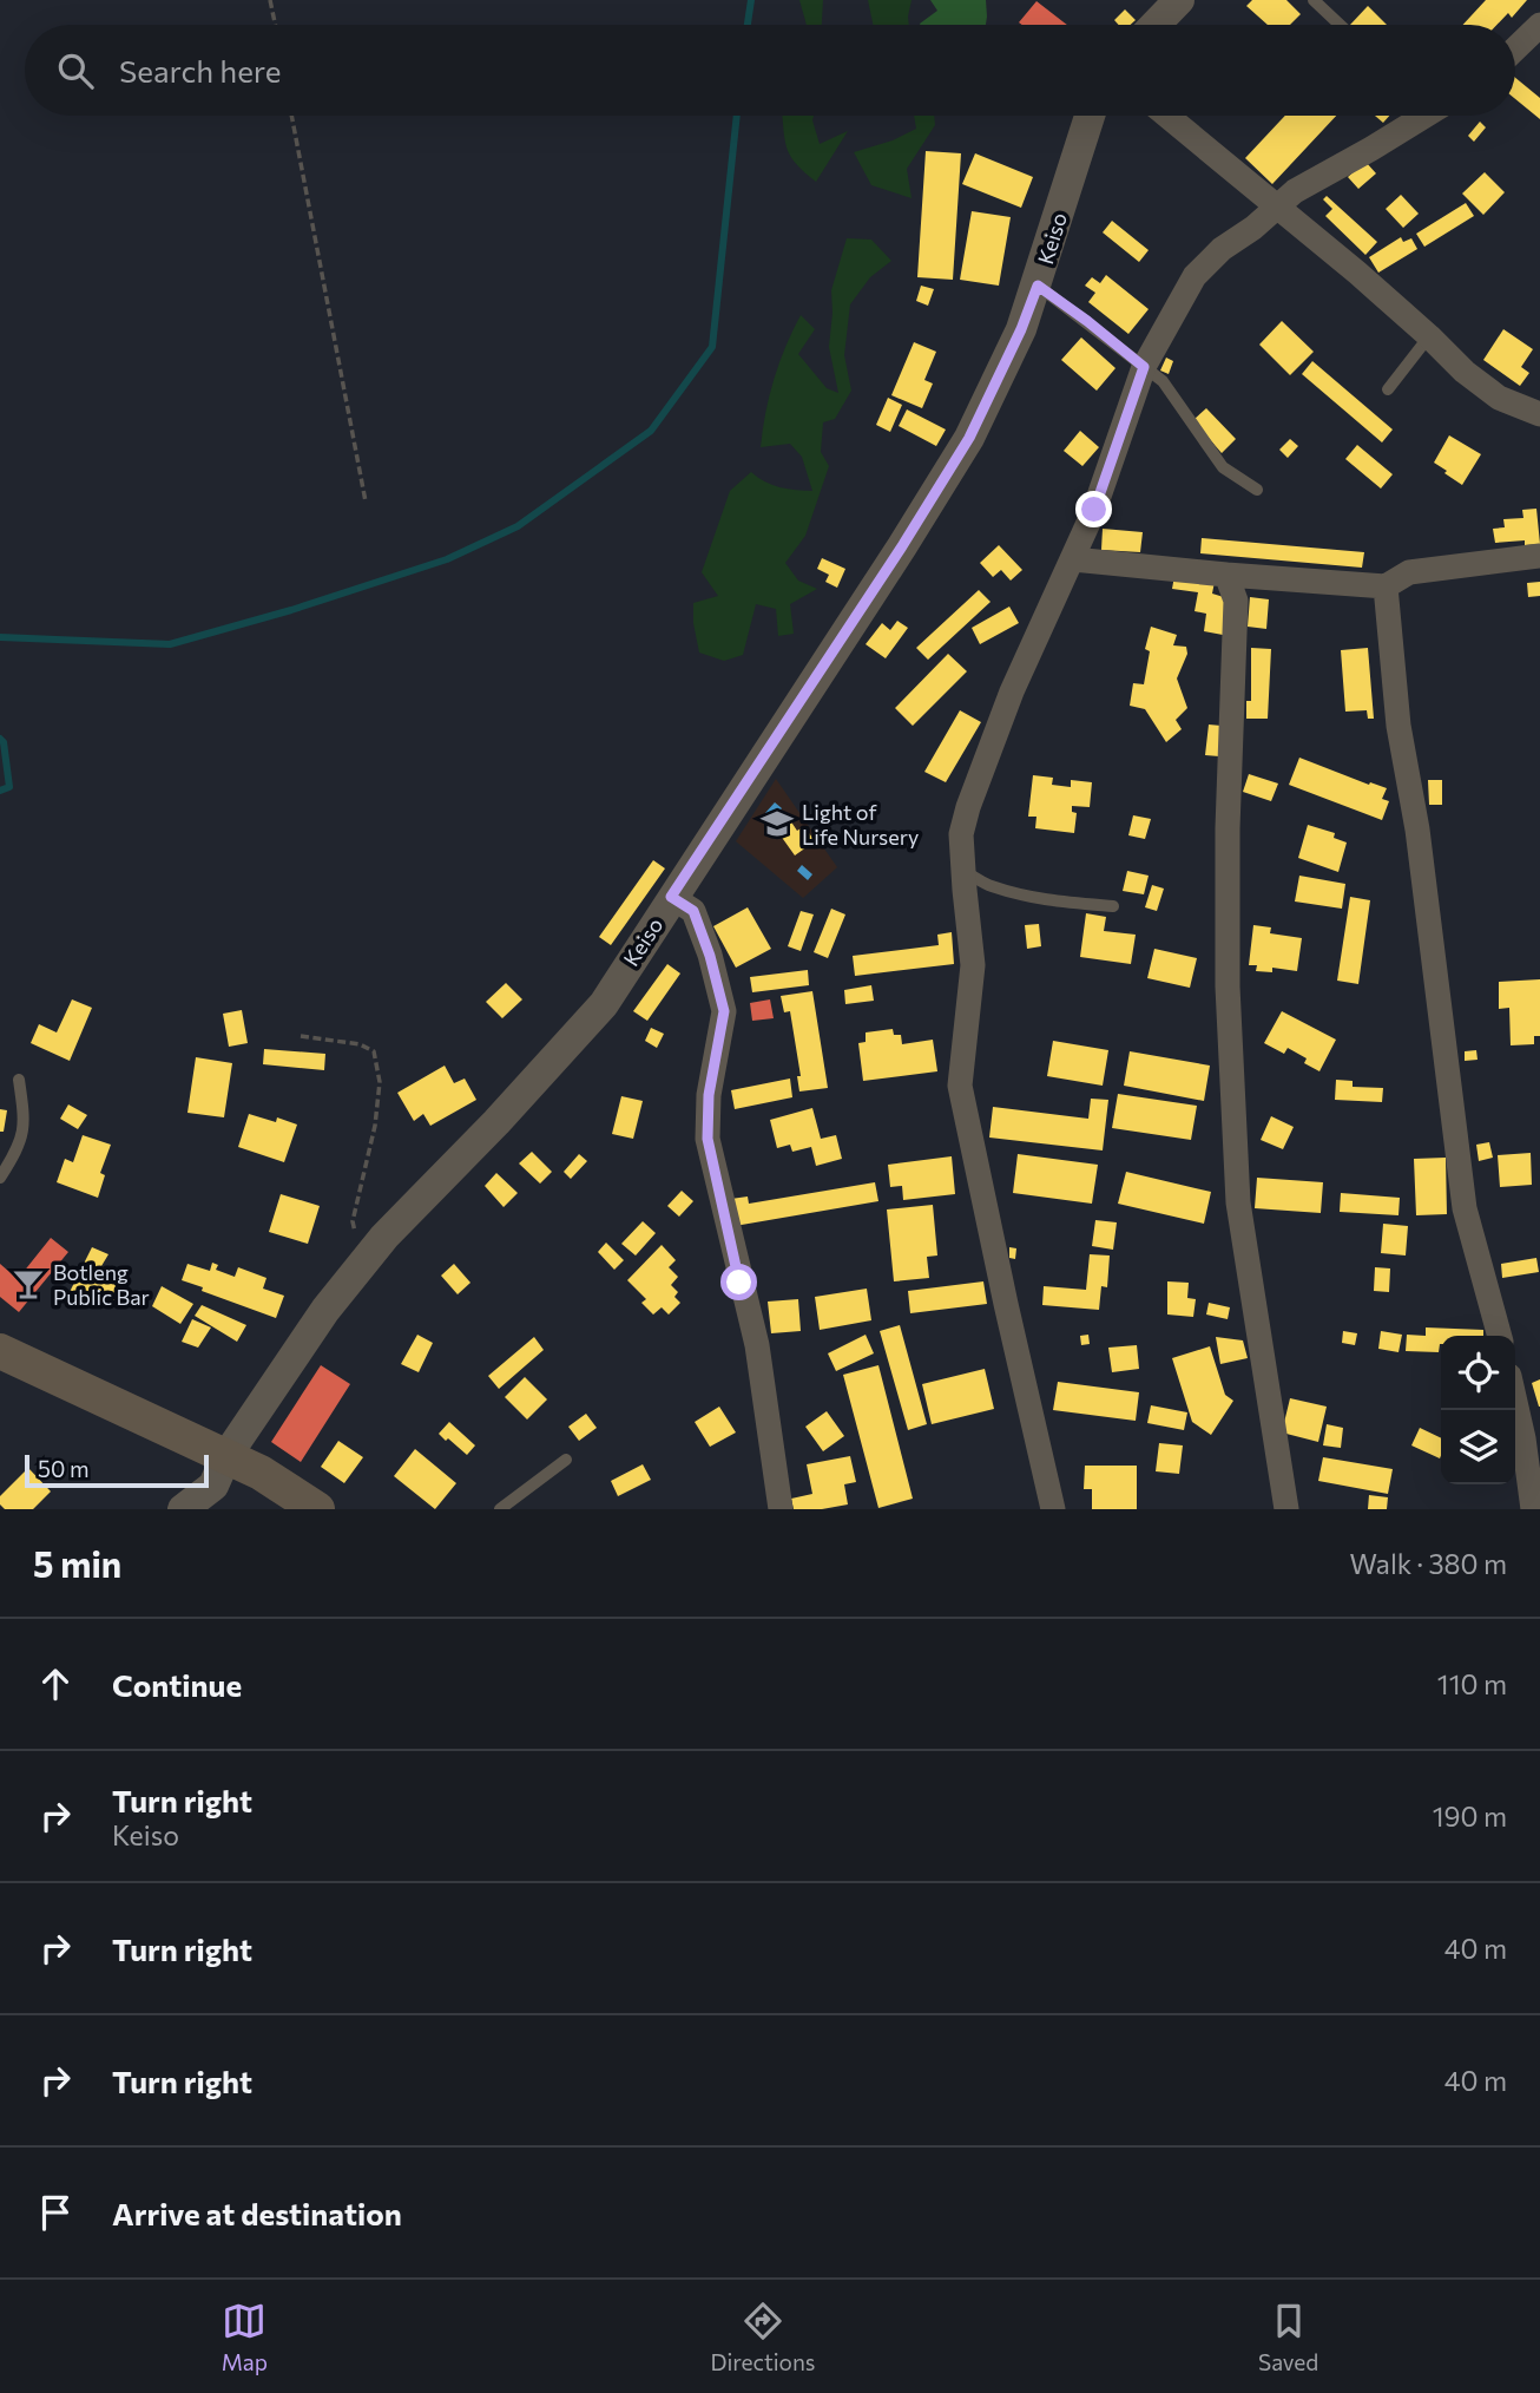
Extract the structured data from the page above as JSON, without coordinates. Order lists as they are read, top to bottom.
{
  "streets": {
    "street": ["Keiso"]
  },
  "places": {
    "school or university": ["Light of Life Nursery"],
    "bar": ["Botleng Public Bar"]
  },
  "scale_bar": "50 m",
  "page": {
    "search": "Search here",
    "scale": "50 m",
    "heading": ["5 min", "Walk · 380 m"],
    "list": [
      ["Continue", "110 m"],
      ["Turn right", "Keiso", "190 m"],
      ["Turn right", "40 m"],
      ["Turn right", "40 m"],
      "Arrive at destination"
    ],
    "nav": ["Map", "Directions", "Saved"]
  }
}
